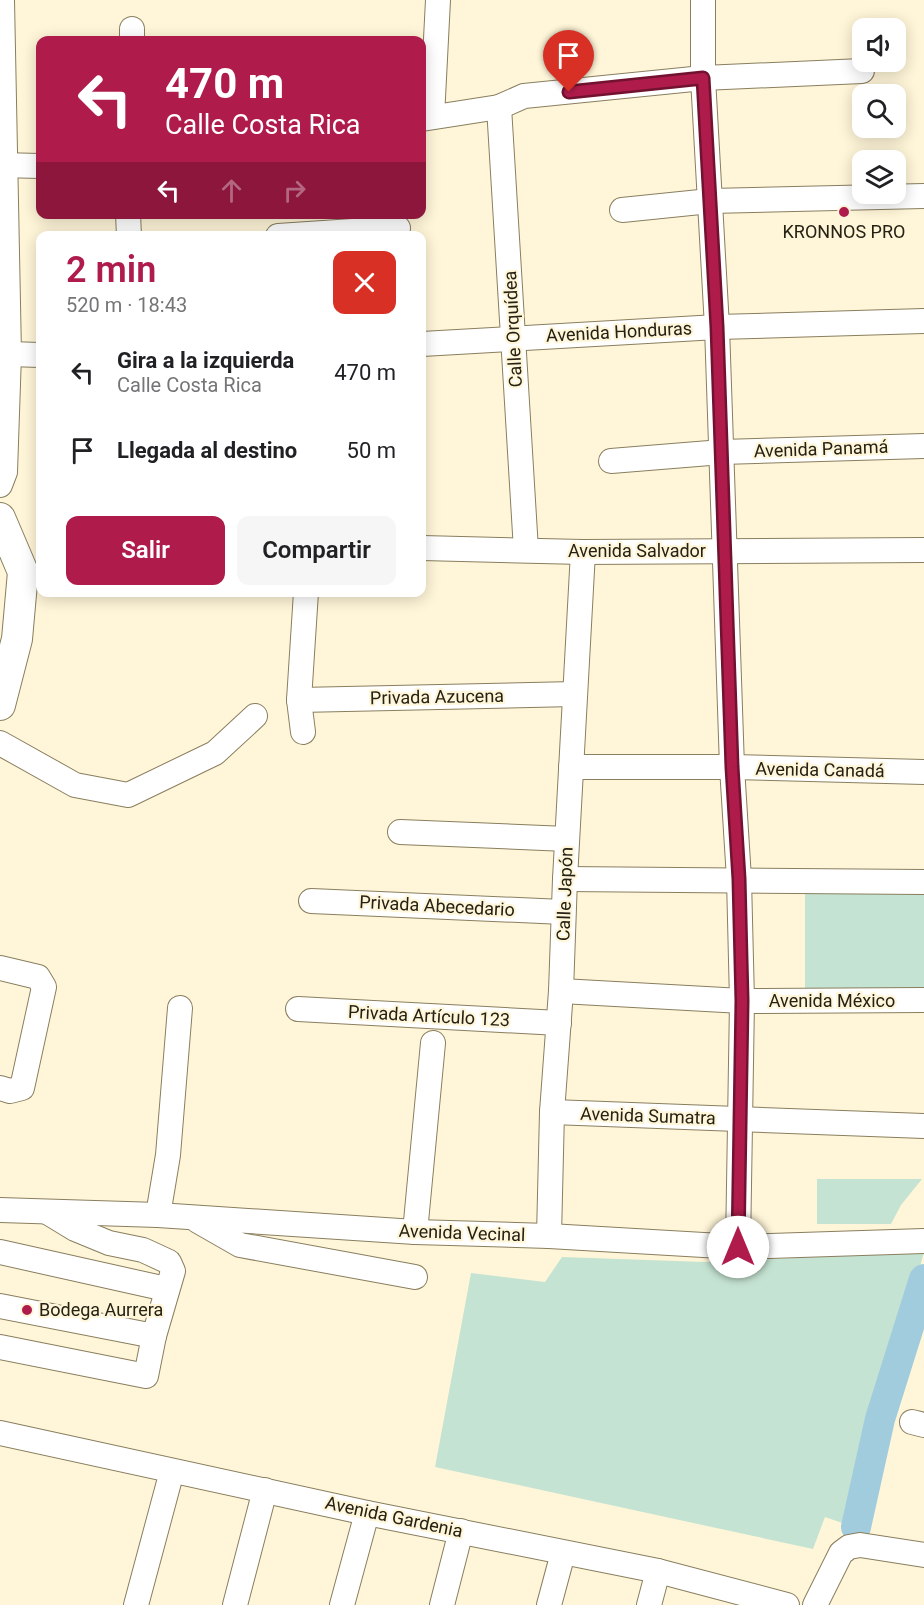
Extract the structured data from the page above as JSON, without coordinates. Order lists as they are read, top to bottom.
{
  "streets": {
    "street": [
      "Calle Orquídea",
      "Avenida Honduras",
      "Avenida Panamá",
      "Avenida Salvador",
      "Privada Azucena",
      "Avenida Canadá",
      "Calle Japón",
      "Privada Abecedario",
      "Avenida México",
      "Privada Artículo 123",
      "Avenida Sumatra",
      "Avenida Vecinal",
      "Avenida Gardenia"
    ]
  },
  "crossings": [
    ["Calle Orquídea", "Avenida Honduras"],
    ["Calle Orquídea", "Avenida Salvador"],
    ["Avenida Salvador", "Calle Japón"],
    ["Privada Azucena", "Calle Japón"],
    ["Avenida Canadá", "Calle Japón"],
    ["Calle Japón", "Privada Abecedario"],
    ["Calle Japón", "Avenida México"],
    ["Calle Japón", "Privada Artículo 123"],
    ["Calle Japón", "Avenida Sumatra"],
    ["Calle Japón", "Avenida Vecinal"]
  ],
  "places": ["KRONNOS PRO", "Bodega Aurrera"],
  "page": {
    "turn": ["470 m", "Calle Costa Rica"],
    "heading": ["2 min", "520 m · 18:43"],
    "list": [
      {
        "name": "Gira a la izquierda",
        "note": "Calle Costa Rica",
        "value": "470 m"
      },
      {
        "name": "Llegada al destino",
        "value": "50 m"
      }
    ],
    "buttons": ["Salir", "Compartir"]
  }
}
